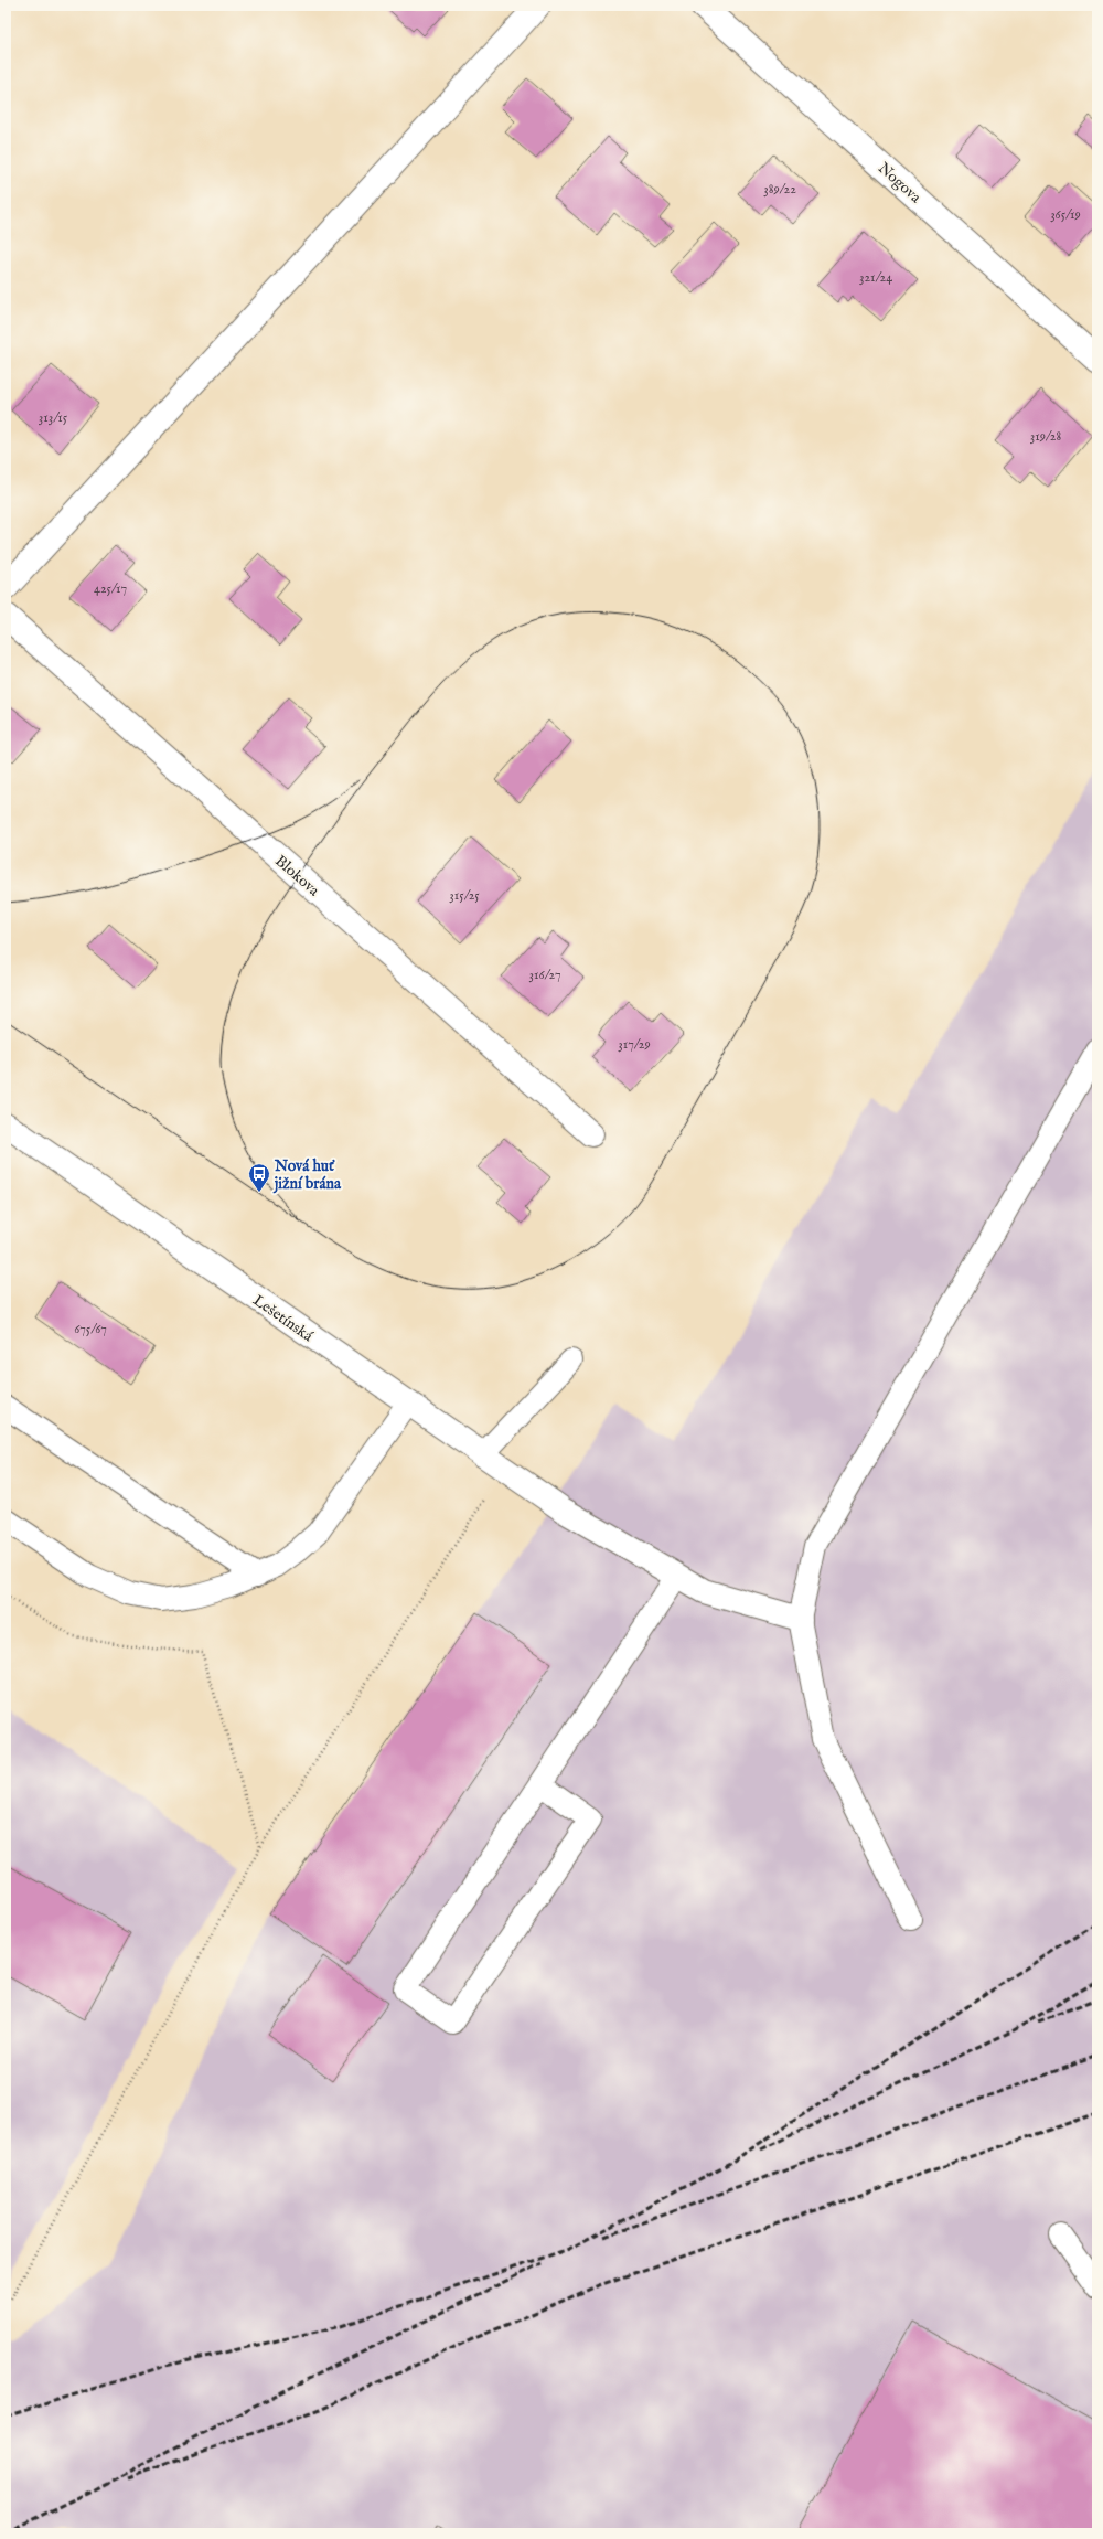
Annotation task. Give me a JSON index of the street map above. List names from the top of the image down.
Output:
{
  "streets": {
    "street": ["Nogova", "Blokova", "Lešetínská"]
  },
  "places": {
    "bus stop": ["Nová huť jižní brána"]
  },
  "house_numbers": [
    "389/22",
    "365/19",
    "321/24",
    "313/15",
    "319/28",
    "425/17",
    "315/25",
    "316/27",
    "317/29",
    "675/67"
  ]
}
